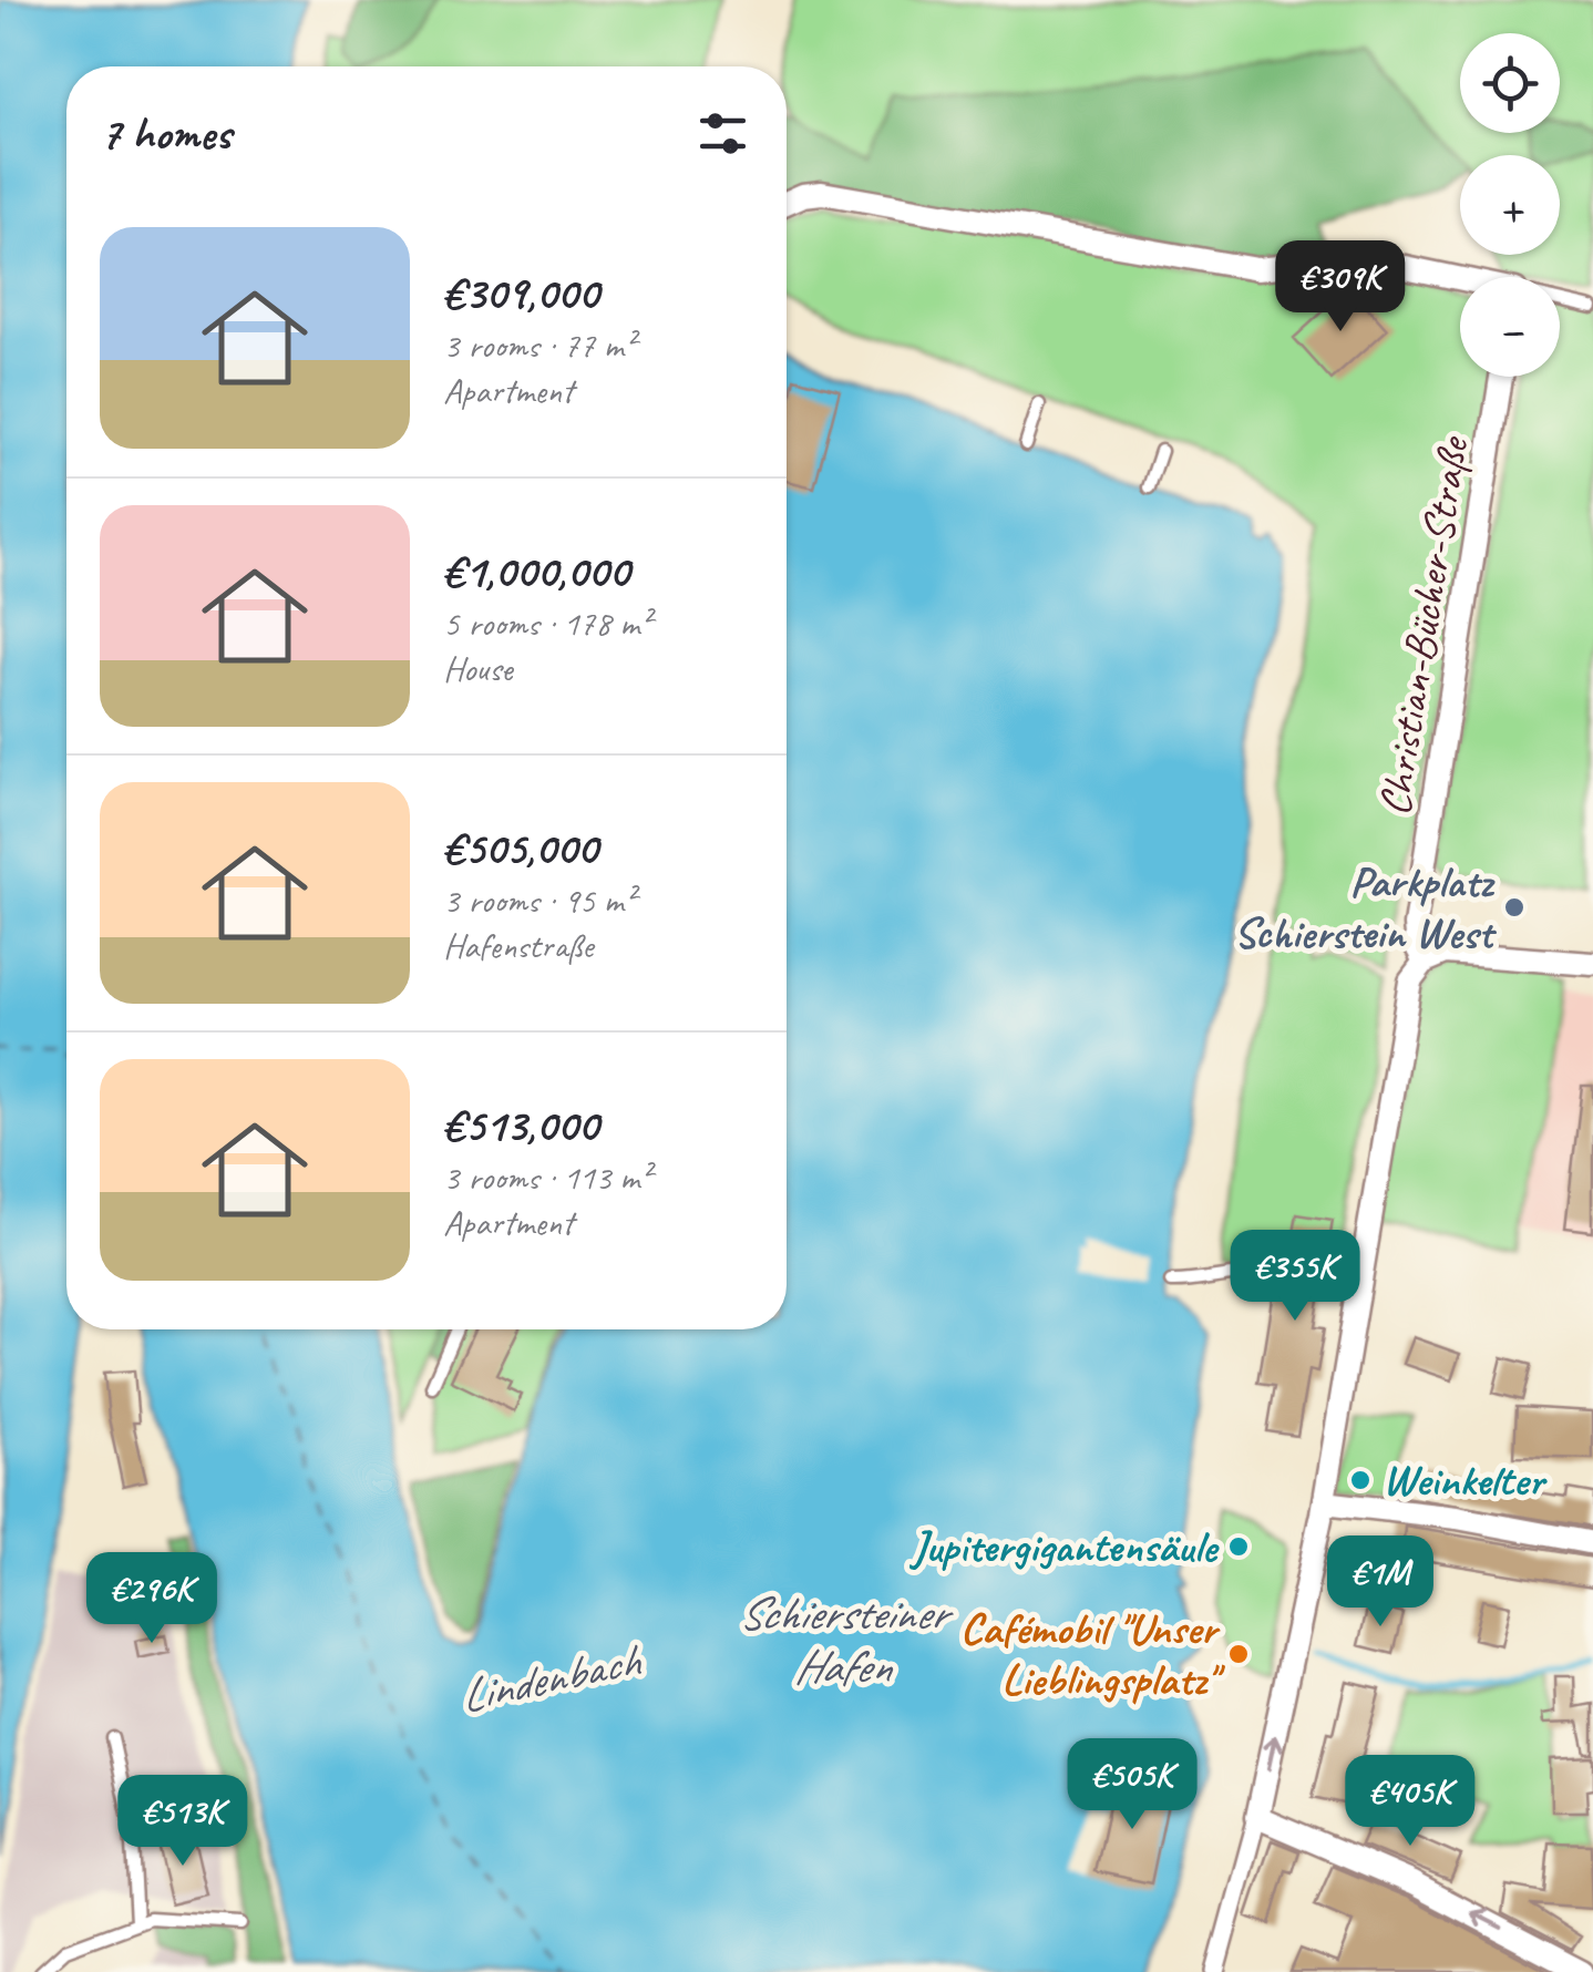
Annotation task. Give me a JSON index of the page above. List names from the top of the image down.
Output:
{
  "streets": {
    "street": ["Christian-Bücher-Straße"]
  },
  "water": ["Schiersteiner Hafen", "Lindenbach"],
  "places": [
    "Parkplatz Schierstein West",
    "Weinkelter",
    "Jupitergigantensäule",
    "Cafémobil \"Unser Lieblingsplatz\""
  ],
  "page": {
    "map_buttons": ["+", "−"],
    "heading": "7 homes",
    "list": [
      {
        "name": "€309,000",
        "note": "3 rooms · 77 m² · Apartment"
      },
      {
        "name": "€1,000,000",
        "note": "5 rooms · 178 m² · House"
      },
      {
        "name": "€505,000",
        "note": "3 rooms · 95 m² · Hafenstraße"
      },
      {
        "name": "€513,000",
        "note": "3 rooms · 113 m² · Apartment"
      }
    ],
    "price": [
      "€309K",
      "€355K",
      "€1M",
      "€296K",
      "€505K",
      "€405K",
      "€513K"
    ]
  }
}
